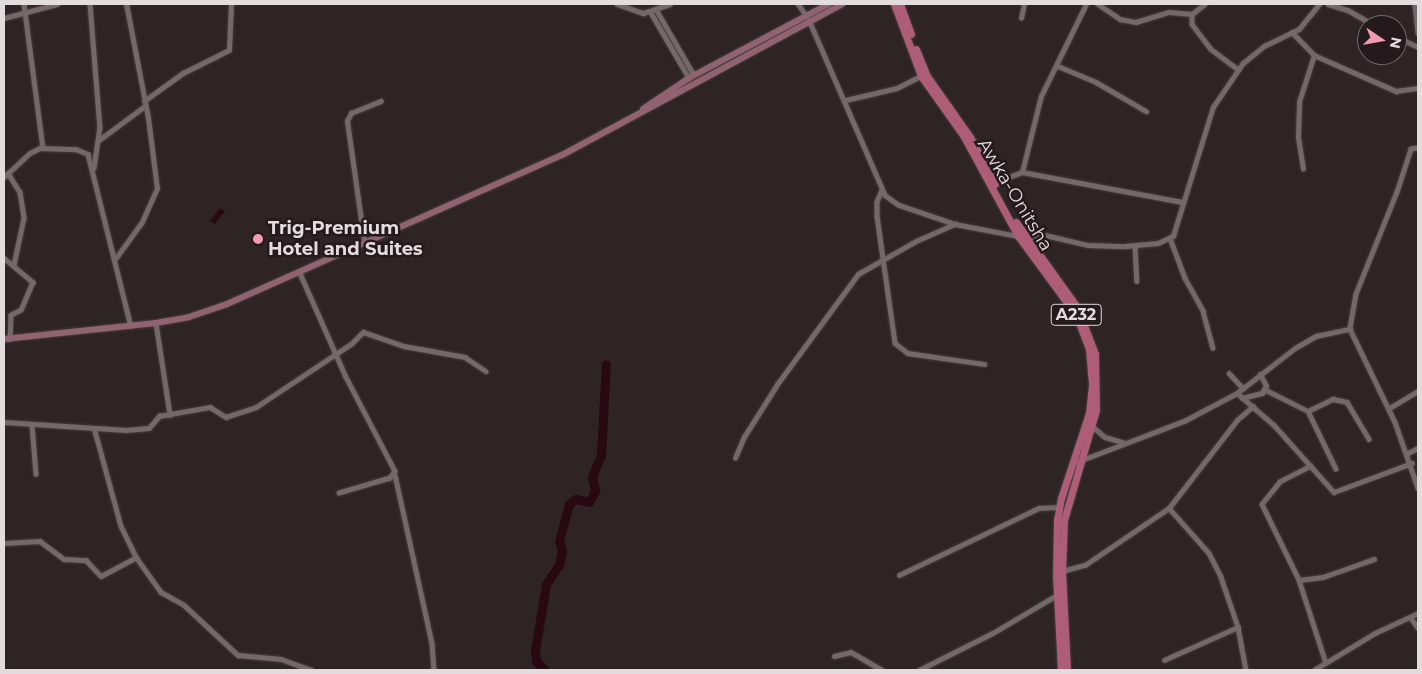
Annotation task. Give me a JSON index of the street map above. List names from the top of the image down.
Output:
{
  "streets": {
    "main road": ["Awka-Onitsha", "A232"]
  },
  "places": ["Trig-Premium Hotel and Suites"],
  "north": "right"
}
